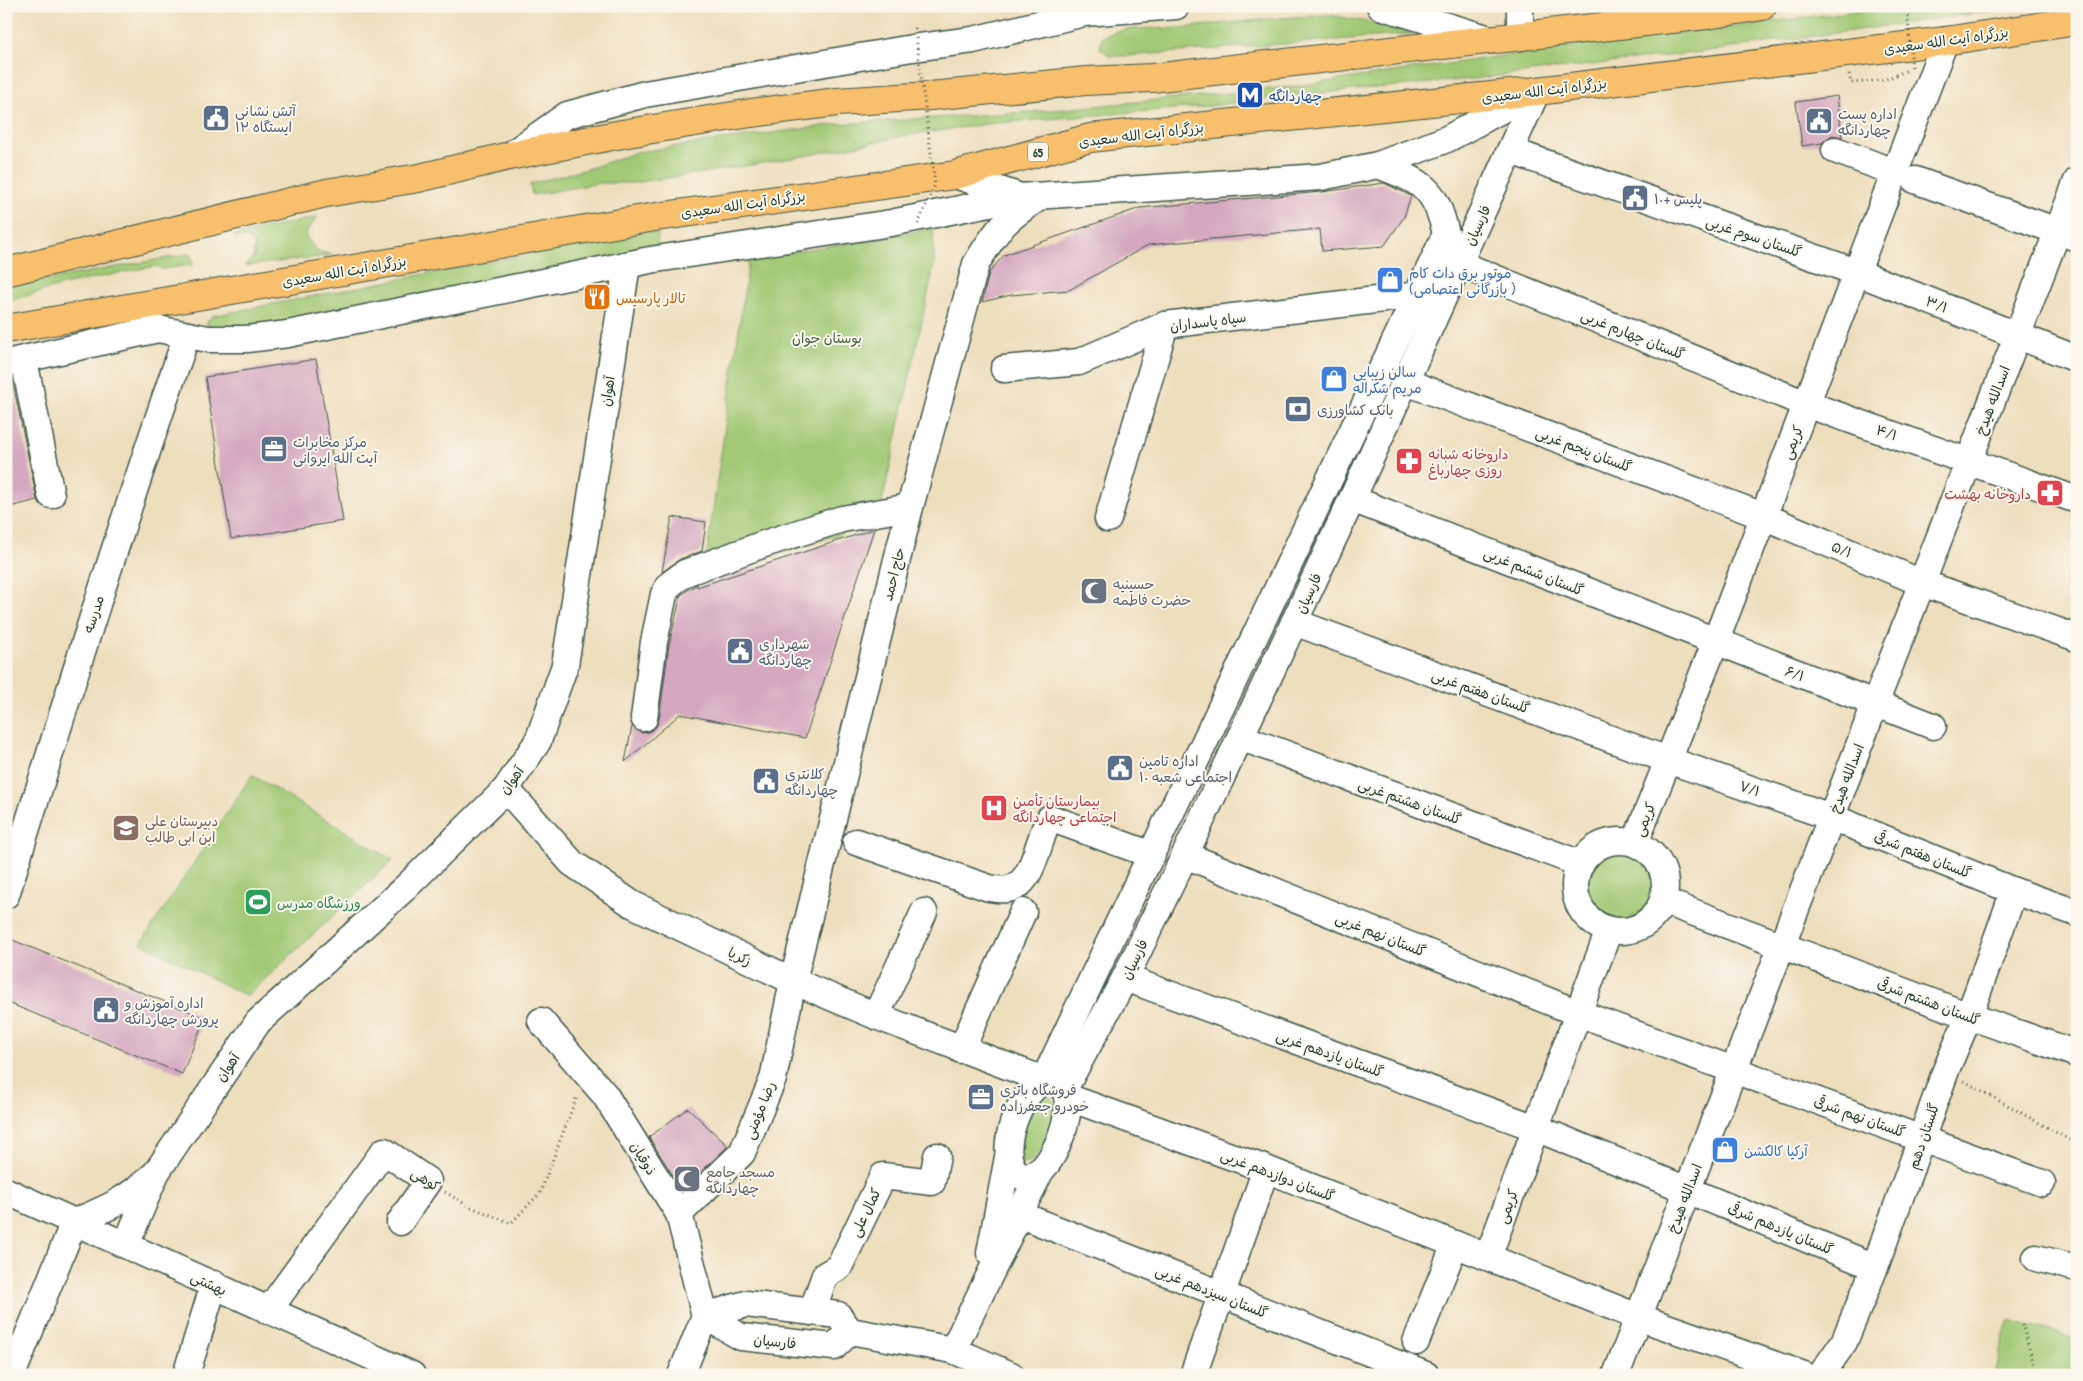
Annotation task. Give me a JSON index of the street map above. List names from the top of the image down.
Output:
{
  "streets": {
    "highway": ["بزرگراه آیت الله سعیدی", "65"],
    "street": [
      "فارسیان",
      "گلستان سوم غربی",
      "۳/۱",
      "سپاه پاسداران",
      "گلستان چهارم غربی",
      "آهوان",
      "اسدالله هیدخ",
      "۴/۱",
      "کریمی",
      "گلستان پنجم غربی",
      "۵/۱",
      "گلستان ششم غربی",
      "حاج احمد",
      "مدرسه",
      "۶/۱",
      "گلستان هفتم غربی",
      "۷/۱",
      "گلستان هشتم غربی",
      "گلستان هفتم شرقی",
      "گلستان نهم غربی",
      "زکریا",
      "گلستان هشتم شرقی",
      "گلستان یازدهم غربی",
      "رضا مؤمنی",
      "گلستان نهم شرقی",
      "گلستان دهم",
      "ذوقیان",
      "گلستان دوازدهم غربی",
      "کوهی",
      "کمال علی",
      "گلستان یازدهم شرقی",
      "بهشتی",
      "گلستان سیزدهم غربی"
    ]
  },
  "crossings": [
    ["بزرگراه آیت الله سعیدی", "فارسیان"],
    ["بزرگراه آیت الله سعیدی", "کریمی"],
    ["فارسیان", "گلستان سوم غربی"],
    ["فارسیان", "سپاه پاسداران"],
    ["فارسیان", "گلستان چهارم غربی"],
    ["فارسیان", "گلستان پنجم غربی"],
    ["فارسیان", "گلستان ششم غربی"],
    ["فارسیان", "گلستان هفتم غربی"],
    ["فارسیان", "گلستان هشتم غربی"],
    ["فارسیان", "گلستان نهم غربی"],
    ["فارسیان", "زکریا"],
    ["فارسیان", "گلستان یازدهم غربی"],
    ["فارسیان", "ذوقیان"],
    ["فارسیان", "گلستان دوازدهم غربی"],
    ["گلستان سوم غربی", "۳/۱"],
    ["گلستان سوم غربی", "کریمی"],
    ["۳/۱", "اسدالله هیدخ"],
    ["۳/۱", "کریمی"],
    ["گلستان چهارم غربی", "۴/۱"],
    ["گلستان چهارم غربی", "کریمی"],
    ["آهوان", "زکریا"],
    ["اسدالله هیدخ", "۴/۱"],
    ["اسدالله هیدخ", "۵/۱"],
    ["اسدالله هیدخ", "۶/۱"],
    ["اسدالله هیدخ", "۷/۱"],
    ["اسدالله هیدخ", "گلستان هفتم شرقی"],
    ["اسدالله هیدخ", "گلستان نهم غربی"],
    ["اسدالله هیدخ", "گلستان هشتم شرقی"],
    ["اسدالله هیدخ", "گلستان یازدهم غربی"],
    ["اسدالله هیدخ", "گلستان نهم شرقی"],
    ["اسدالله هیدخ", "گلستان دوازدهم غربی"],
    ["اسدالله هیدخ", "گلستان یازدهم شرقی"],
    ["۴/۱", "کریمی"],
    ["کریمی", "گلستان پنجم غربی"],
    ["کریمی", "۵/۱"],
    ["کریمی", "گلستان ششم غربی"],
    ["کریمی", "۶/۱"],
    ["کریمی", "گلستان هفتم غربی"],
    ["کریمی", "۷/۱"],
    ["کریمی", "گلستان هشتم غربی"],
    ["کریمی", "گلستان نهم غربی"],
    ["کریمی", "گلستان هشتم شرقی"],
    ["کریمی", "گلستان یازدهم غربی"],
    ["کریمی", "گلستان دوازدهم غربی"],
    ["گلستان پنجم غربی", "۵/۱"],
    ["گلستان ششم غربی", "۶/۱"],
    ["حاج احمد", "زکریا"],
    ["حاج احمد", "رضا مؤمنی"],
    ["گلستان هفتم غربی", "۷/۱"],
    ["۷/۱", "گلستان هفتم شرقی"],
    ["گلستان هشتم غربی", "گلستان هشتم شرقی"],
    ["گلستان هفتم شرقی", "گلستان دهم"],
    ["گلستان نهم غربی", "گلستان نهم شرقی"],
    ["زکریا", "رضا مؤمنی"],
    ["زکریا", "گلستان دوازدهم غربی"],
    ["گلستان هشتم شرقی", "گلستان دهم"],
    ["گلستان یازدهم غربی", "گلستان یازدهم شرقی"],
    ["رضا مؤمنی", "ذوقیان"],
    ["گلستان نهم شرقی", "گلستان دهم"],
    ["گلستان دهم", "گلستان یازدهم شرقی"],
    ["کوهی", "بهشتی"]
  ],
  "parks": ["بوستان جوان"],
  "places": {
    "metro station": ["چهاردانگه"],
    "public building": [
      "آتش نشانی ایستگاه ۱۲",
      "اداره پست چهاردانگه",
      "پلیس +۱۰",
      "شهرداری چهاردانگه",
      "اداره تامین اجتماعی شعبه ۱۰",
      "کلانتری چهاردانگه",
      "اداره آموزش و پرورش چهاردانگه"
    ],
    "shop": ["موتور برق دات کام (بازرگانی اعتصامی )", "سالن زیبایی مریم شکراله", "آرکیا کالکشن"],
    "restaurant": ["تالار پارسیس"],
    "bank": ["بانک کشاورزی"],
    "office": ["مرکز مخابرات آیت الله ایروانی", "فروشگاه باتری خودرو جعفرزاده"],
    "pharmacy": ["داروخانه شبانه روزی چهارباغ", "داروخانه بهشت"],
    "mosque": ["حسینیه حضرت فاطمه", "مسجد جامع چهاردانگه"],
    "hospital": ["بیمارستان تأمین اجتماعی چهاردانگه"],
    "school or university": ["دبیرستان علی ابن ابی طالب"],
    "sports": ["ورزشگاه مدرس"]
  }
}
